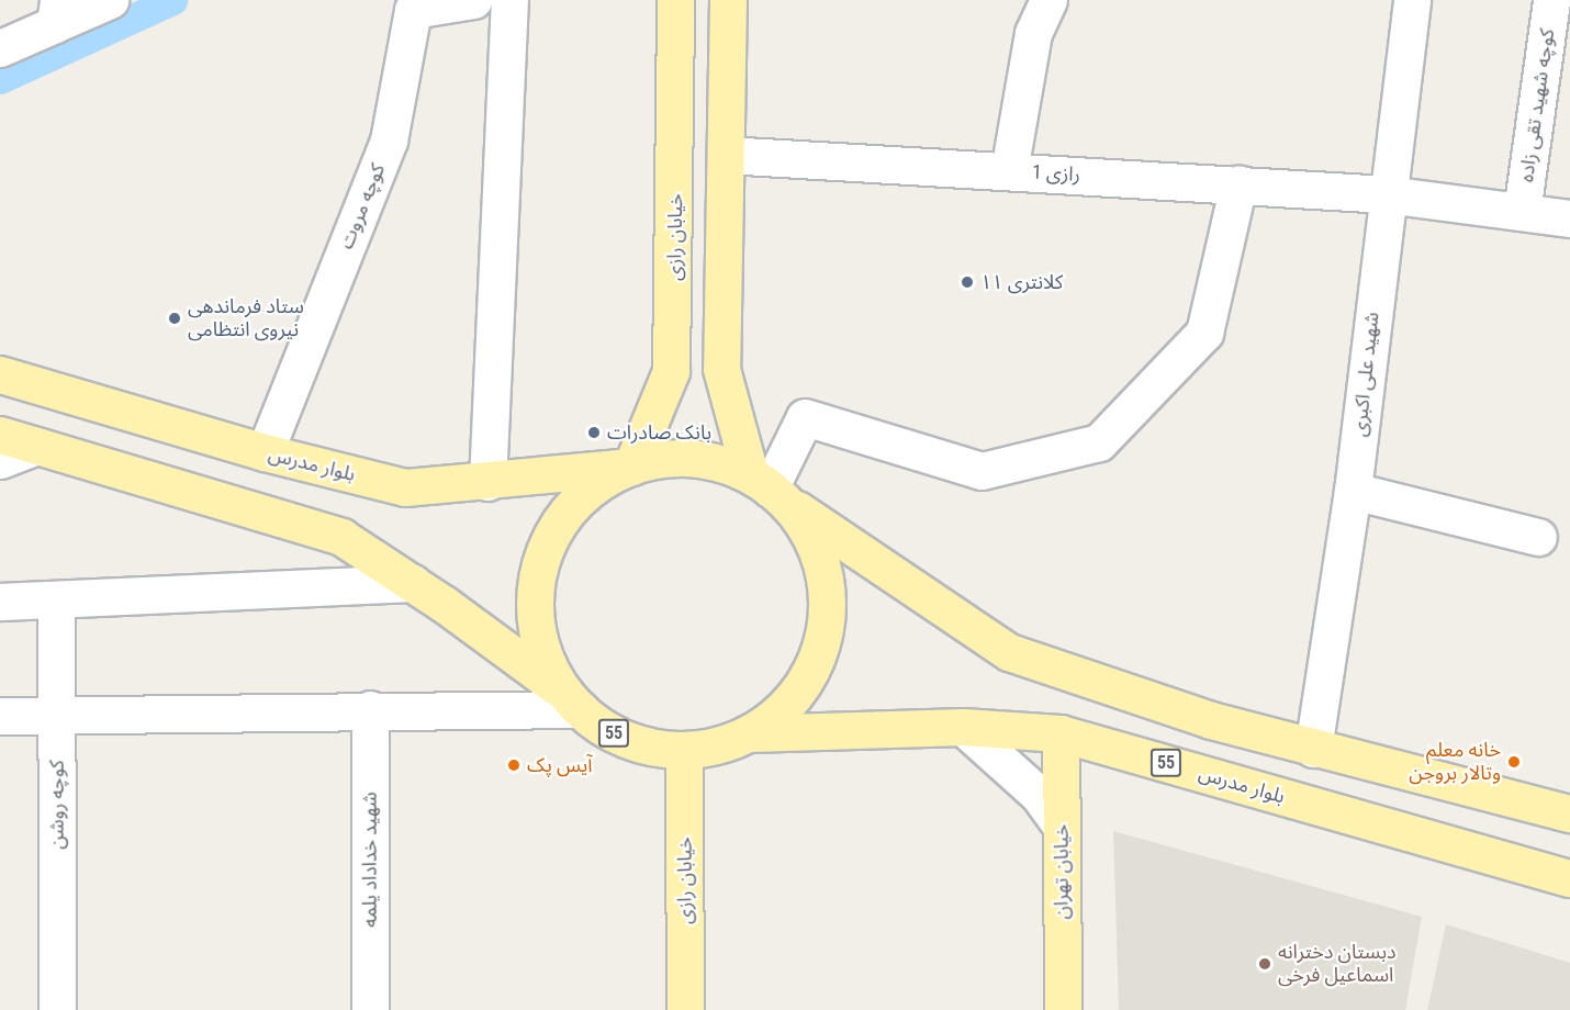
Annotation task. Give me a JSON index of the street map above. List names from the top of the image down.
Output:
{
  "streets": {
    "main road": [
      "خیابان رازی",
      "بلوار مدرس",
      "55",
      "خیابان تهران"
    ],
    "street": [
      "کوچه شهید تقی زاده",
      "رازی 1",
      "کوچه مروت",
      "شهید علی اکبری",
      "کوچه روشن",
      "شهید خداداد یلمه"
    ]
  },
  "crossings": [
    ["کوچه شهید تقی زاده", "رازی 1"],
    ["رازی 1", "شهید علی اکبری"],
    ["رازی 1", "55"],
    ["کوچه مروت", "بلوار مدرس"],
    ["خیابان رازی", "بلوار مدرس"],
    ["خیابان رازی", "55"],
    ["شهید علی اکبری", "55"],
    ["بلوار مدرس", "55"],
    ["بلوار مدرس", "خیابان تهران"]
  ],
  "places": [
    "کلانتری ۱۱",
    "ستاد فرماندهی نیروی انتظامی",
    "بانک صادرات",
    "خانه معلم وتالار بروجن",
    "آیس پک",
    "دبستان دخترانه اسماعیل فرخی"
  ]
}
